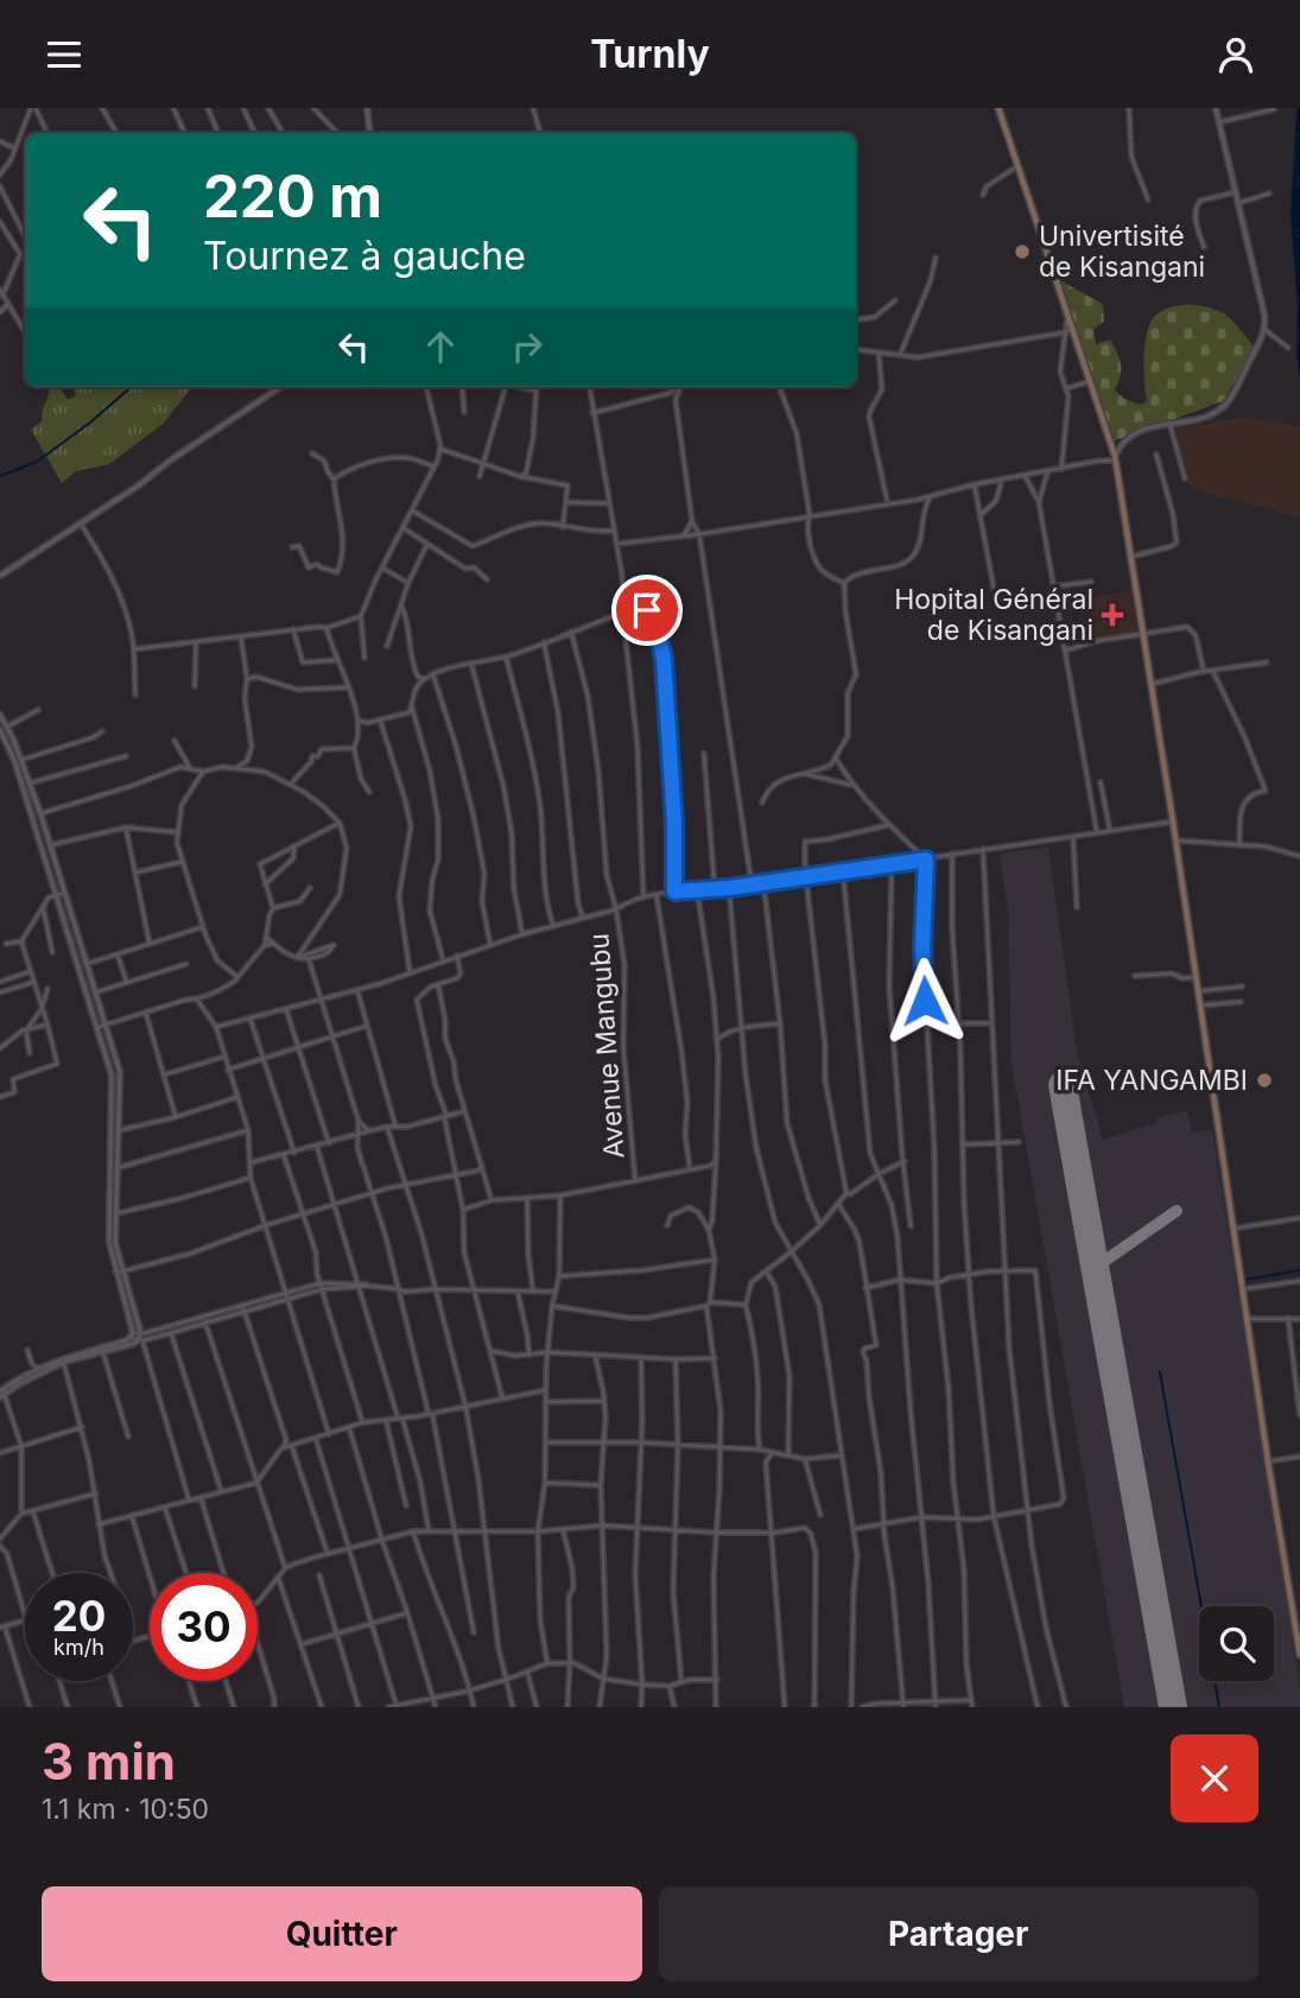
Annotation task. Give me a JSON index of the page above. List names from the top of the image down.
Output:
{
  "streets": {
    "street": ["Avenue Mangubu"]
  },
  "places": {
    "other": ["Univertisité de Kisangani", "IFA YANGAMBI"],
    "health": ["Hopital Général de Kisangani"]
  },
  "page": {
    "header": "Turnly",
    "turn": ["220 m", "Tournez à gauche"],
    "speed": "20 km/h",
    "limit": "30",
    "heading": ["3 min", "1.1 km · 10:50"],
    "buttons": ["Quitter", "Partager"]
  }
}
